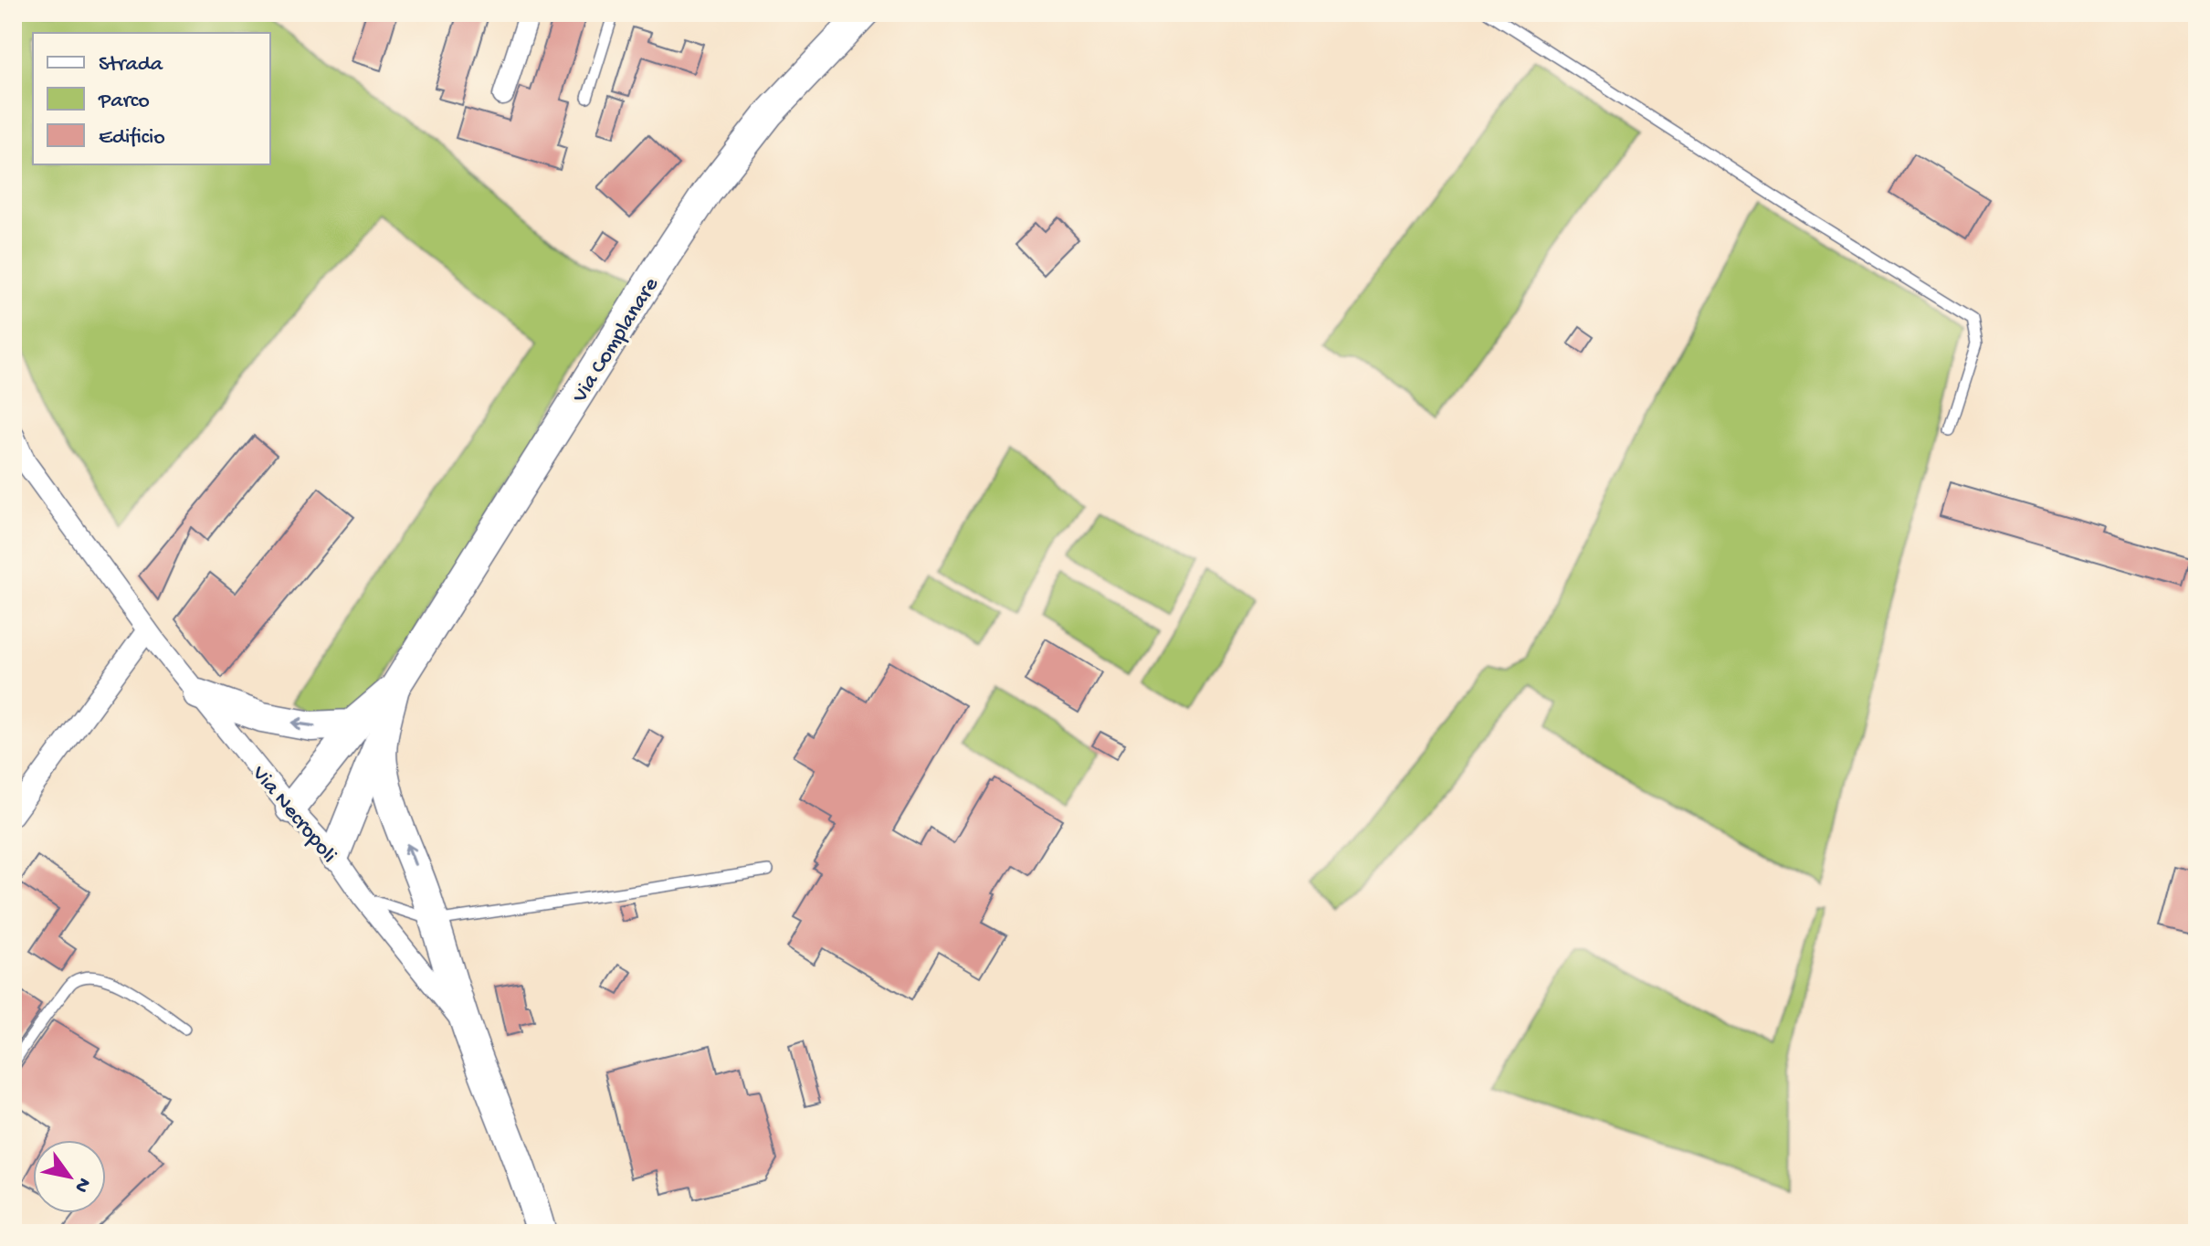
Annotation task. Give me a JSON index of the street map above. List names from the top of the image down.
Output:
{
  "streets": {
    "main road": ["Via Complanare", "Via Necropoli"]
  },
  "legend": ["Strada", "Parco", "Edificio"],
  "north": "bottom right"
}
